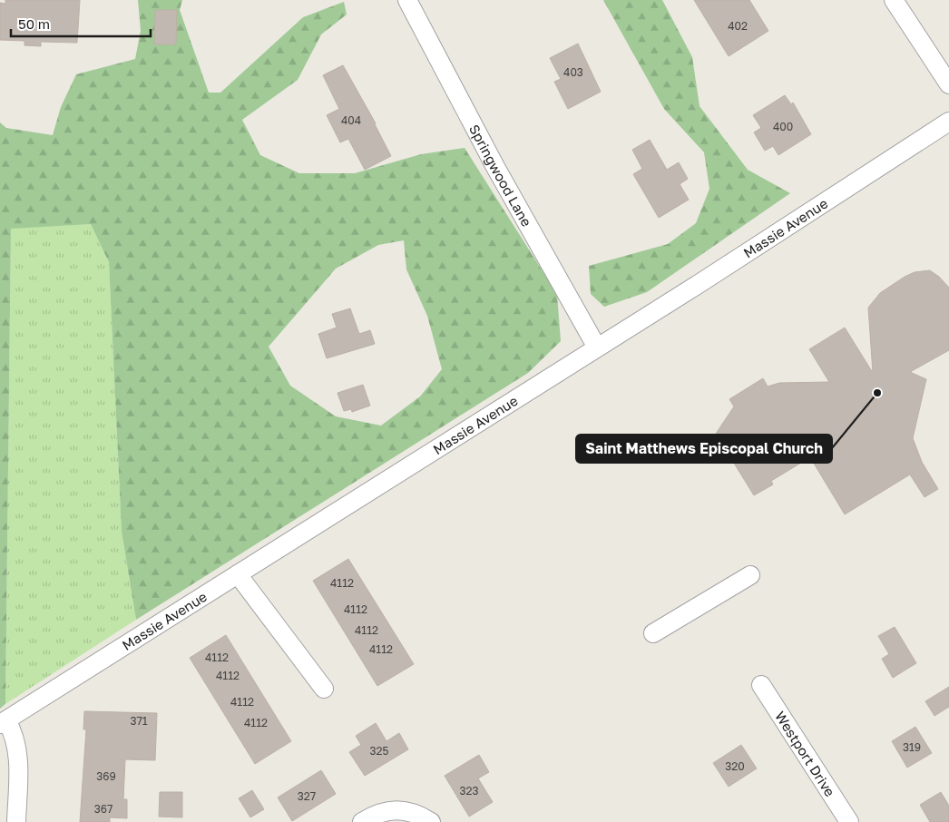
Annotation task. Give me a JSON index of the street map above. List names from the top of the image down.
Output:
{
  "streets": {
    "street": ["Springwood Lane", "Massie Avenue", "Westport Drive"]
  },
  "crossings": [
    ["Springwood Lane", "Massie Avenue"]
  ],
  "places": ["Saint Matthews Episcopal Church"],
  "house_numbers": [
    "402",
    "403",
    "404",
    "400",
    "4112",
    "4112",
    "4112",
    "4112",
    "4112",
    "4112",
    "4112",
    "371",
    "4112",
    "319",
    "325",
    "320",
    "369",
    "323",
    "327",
    "367"
  ],
  "scale_bar": "50 m"
}
